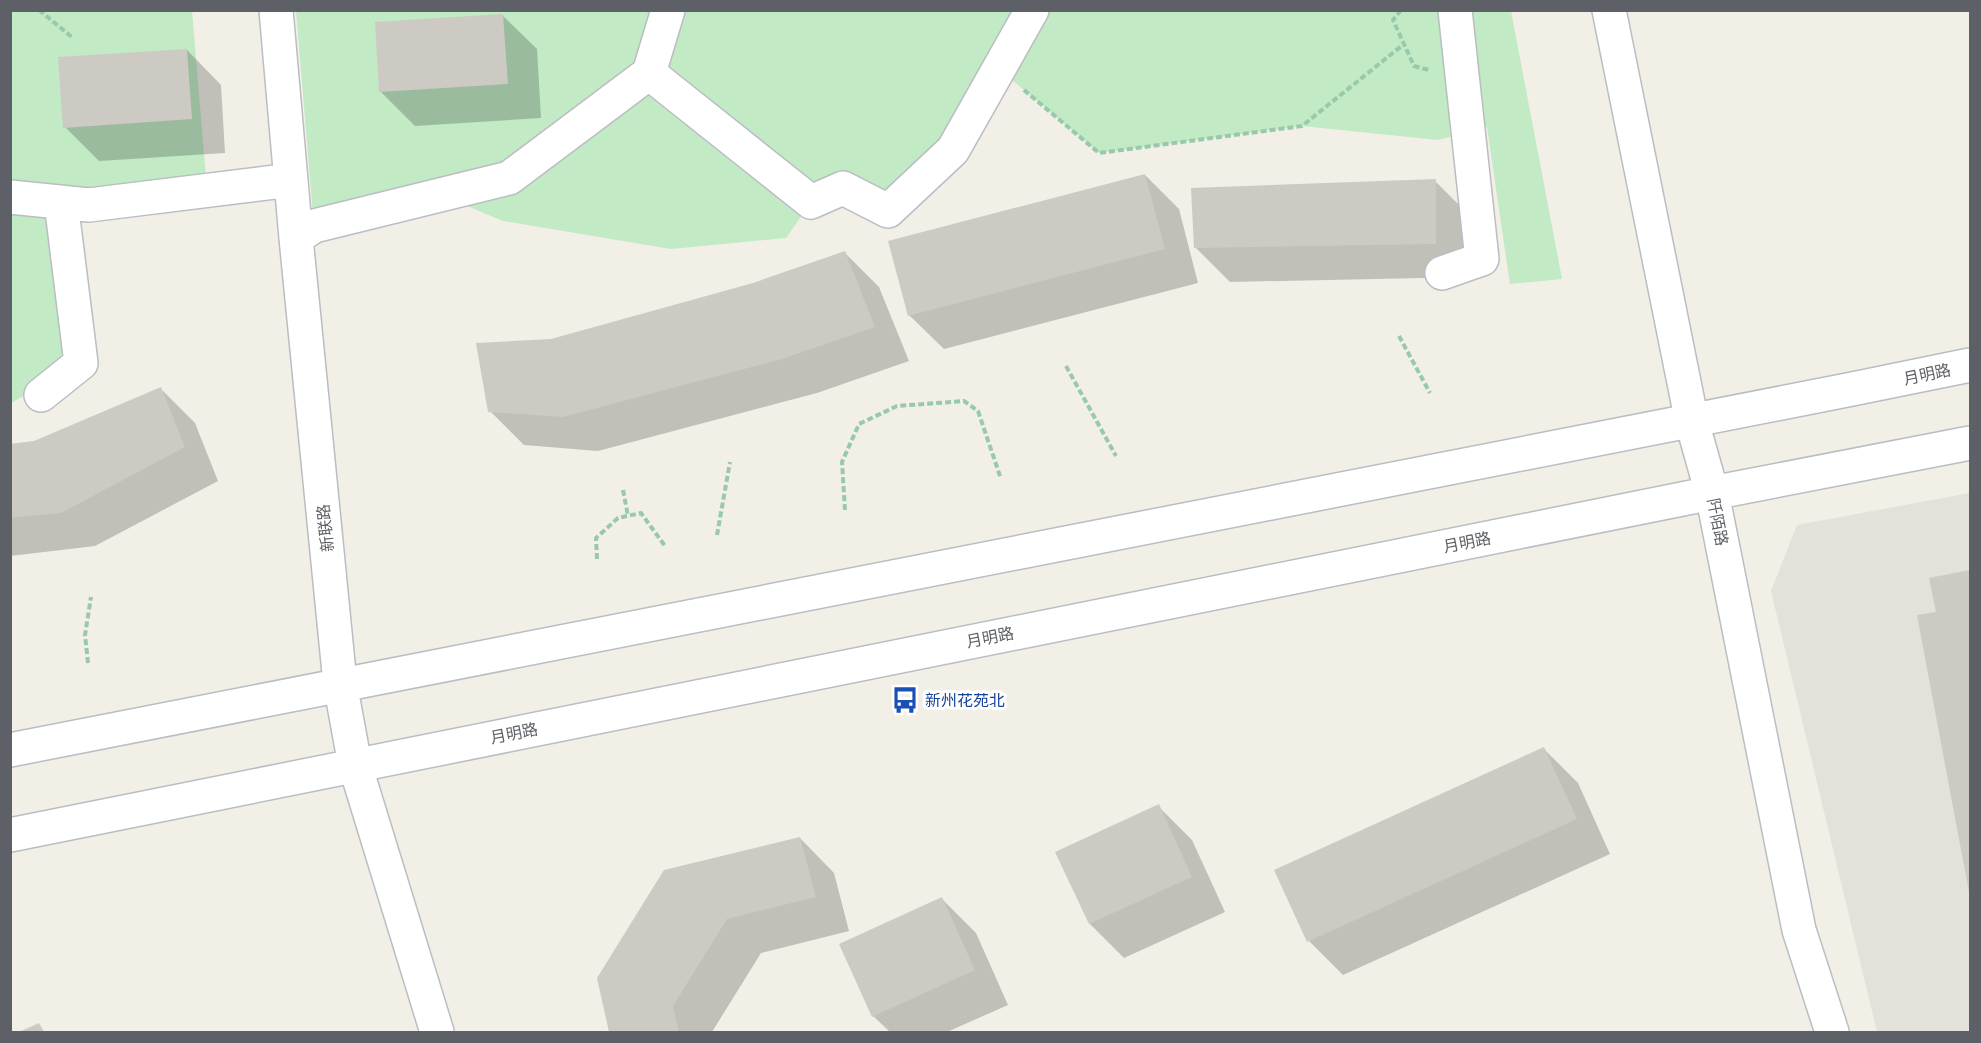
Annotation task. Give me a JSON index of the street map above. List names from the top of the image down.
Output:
{
  "streets": {
    "street": ["月明路", "阡陌路", "新联路"]
  },
  "crossings": [
    ["月明路", "阡陌路"],
    ["月明路", "新联路"]
  ],
  "places": {
    "bus stop": ["新州花苑北"]
  }
}
